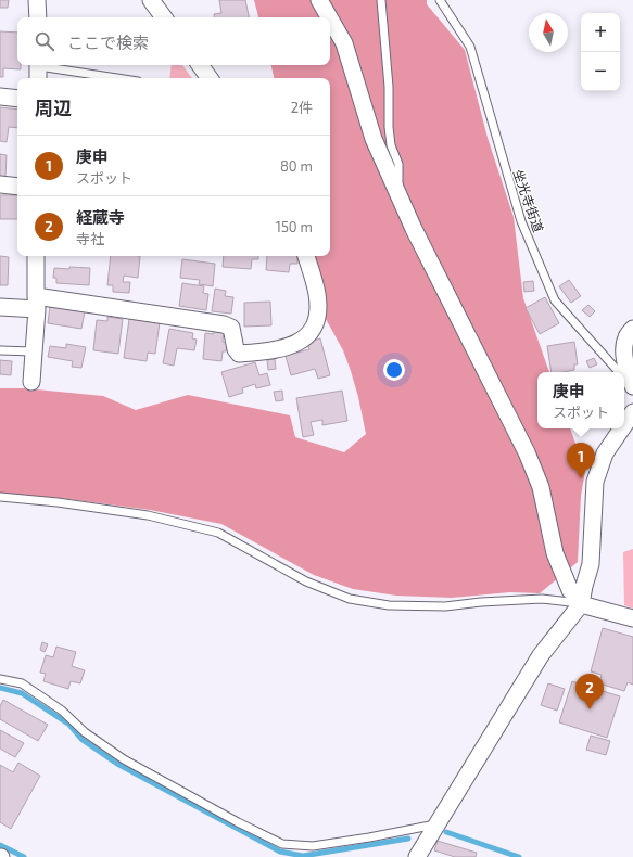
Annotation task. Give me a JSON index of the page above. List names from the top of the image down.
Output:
{
  "streets": {
    "lane": ["坐光寺街道"]
  },
  "north": "top",
  "page": {
    "map_buttons": ["+", "−"],
    "search": "ここで検索",
    "heading": ["周辺", "2件"],
    "list": [
      {
        "mark": "1",
        "name": "庚申",
        "note": "スポット",
        "value": "80 m"
      },
      {
        "mark": "2",
        "name": "経蔵寺",
        "note": "寺社",
        "value": "150 m"
      }
    ],
    "popup": ["庚申", "スポット"],
    "pins": ["1", "2"]
  }
}
